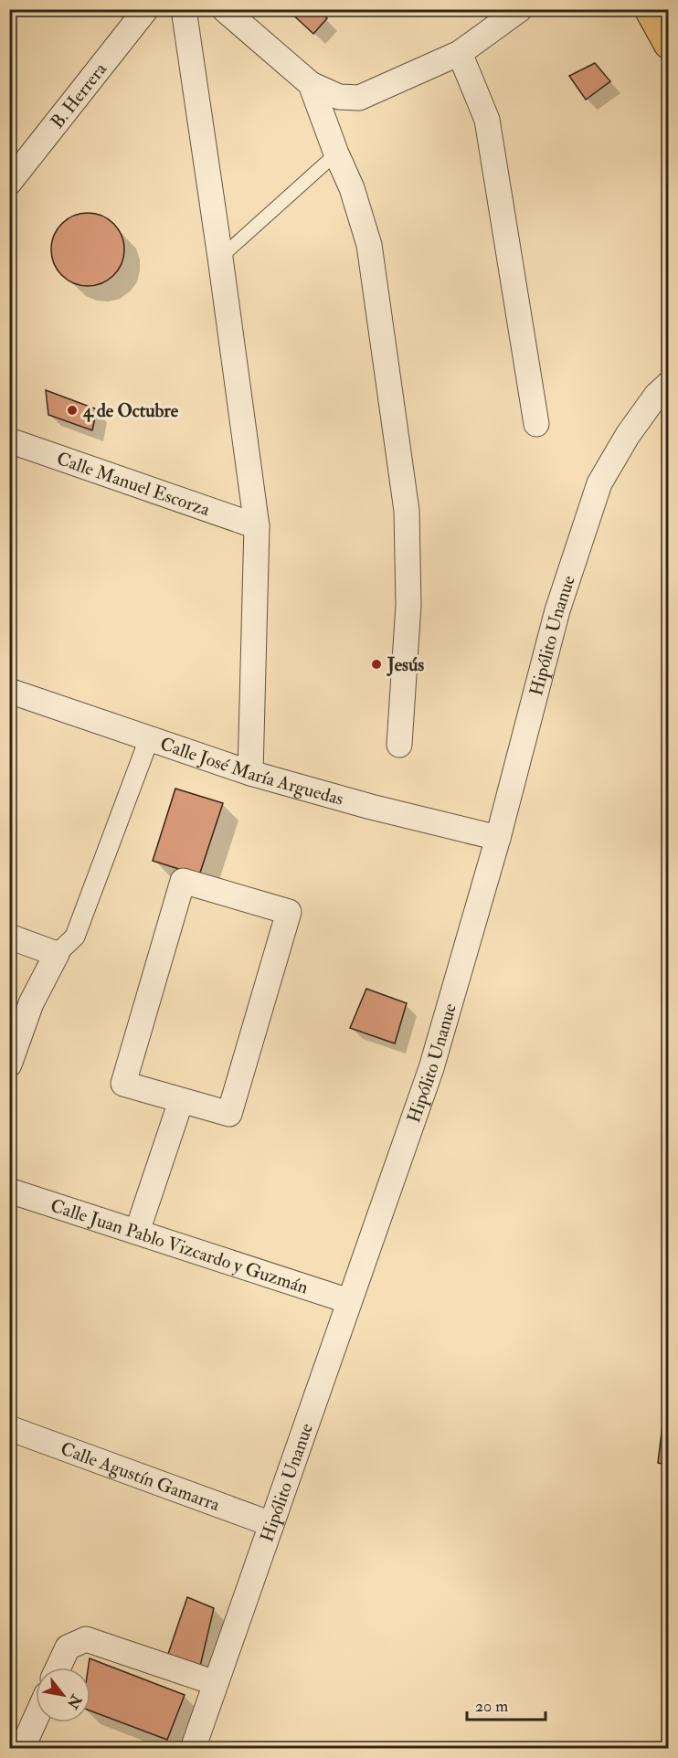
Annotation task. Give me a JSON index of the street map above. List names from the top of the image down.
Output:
{
  "streets": {
    "street": [
      "B. Herrera",
      "Calle Manuel Escorza",
      "Hipólito Unanue",
      "Calle José María Arguedas",
      "Calle Juan Pablo Vizcardo y Guzmán",
      "Calle Agustín Gamarra"
    ]
  },
  "crossings": [
    ["Hipólito Unanue", "Calle José María Arguedas"],
    ["Hipólito Unanue", "Calle Juan Pablo Vizcardo y Guzmán"],
    ["Hipólito Unanue", "Calle Agustín Gamarra"]
  ],
  "places": ["4 de Octubre", "Jesús"],
  "scale_bar": "20 m",
  "north": "bottom right"
}
